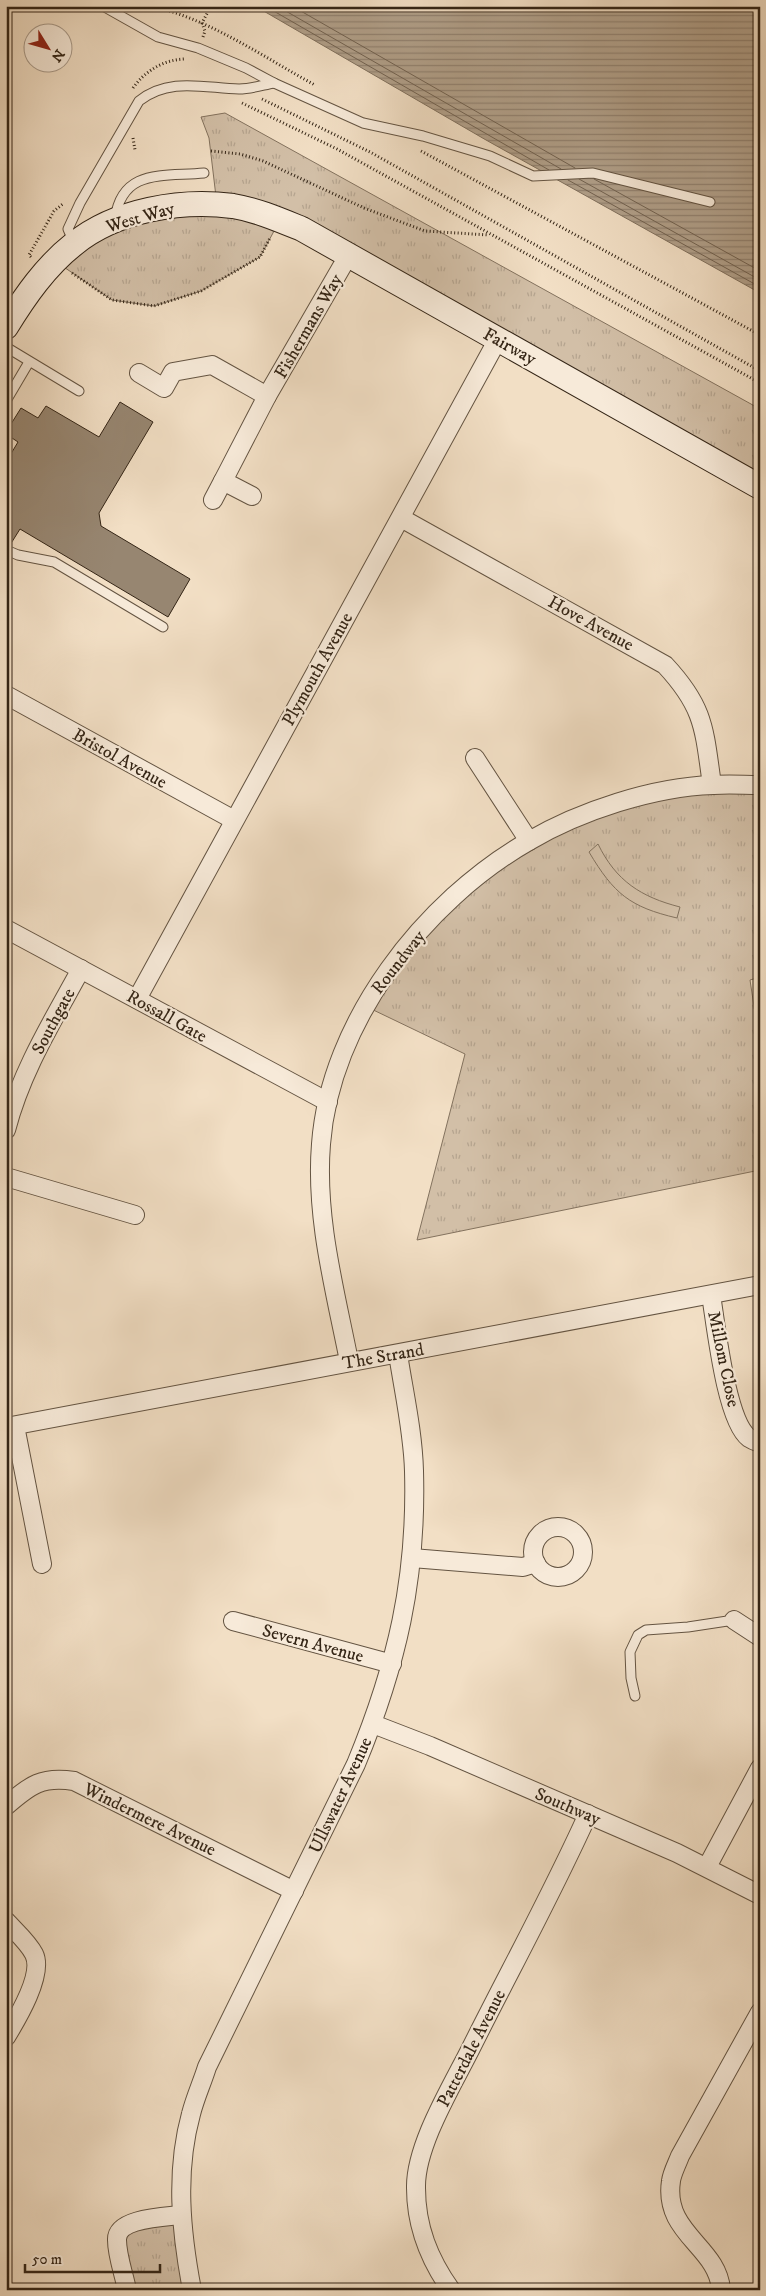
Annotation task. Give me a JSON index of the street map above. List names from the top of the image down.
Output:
{
  "streets": {
    "street": [
      "West Way",
      "Fishermans Way",
      "Fairway",
      "Hove Avenue",
      "Plymouth Avenue",
      "Bristol Avenue",
      "Roundway",
      "Rossall Gate",
      "Southgate",
      "The Strand",
      "Millom Close",
      "Severn Avenue",
      "Ullswater Avenue",
      "Southway",
      "Windermere Avenue",
      "Patterdale Avenue"
    ]
  },
  "crossings": [
    ["West Way", "Fairway"],
    ["Fishermans Way", "Fairway"],
    ["Fairway", "Plymouth Avenue"],
    ["Hove Avenue", "Plymouth Avenue"],
    ["Hove Avenue", "Roundway"],
    ["Plymouth Avenue", "Bristol Avenue"],
    ["Plymouth Avenue", "Rossall Gate"],
    ["Roundway", "Rossall Gate"],
    ["Roundway", "The Strand"],
    ["Rossall Gate", "Southgate"],
    ["The Strand", "Millom Close"],
    ["The Strand", "Ullswater Avenue"],
    ["Severn Avenue", "Ullswater Avenue"],
    ["Ullswater Avenue", "Southway"],
    ["Ullswater Avenue", "Windermere Avenue"],
    ["Southway", "Patterdale Avenue"]
  ],
  "scale_bar": "50 m",
  "north": "bottom right"
}
